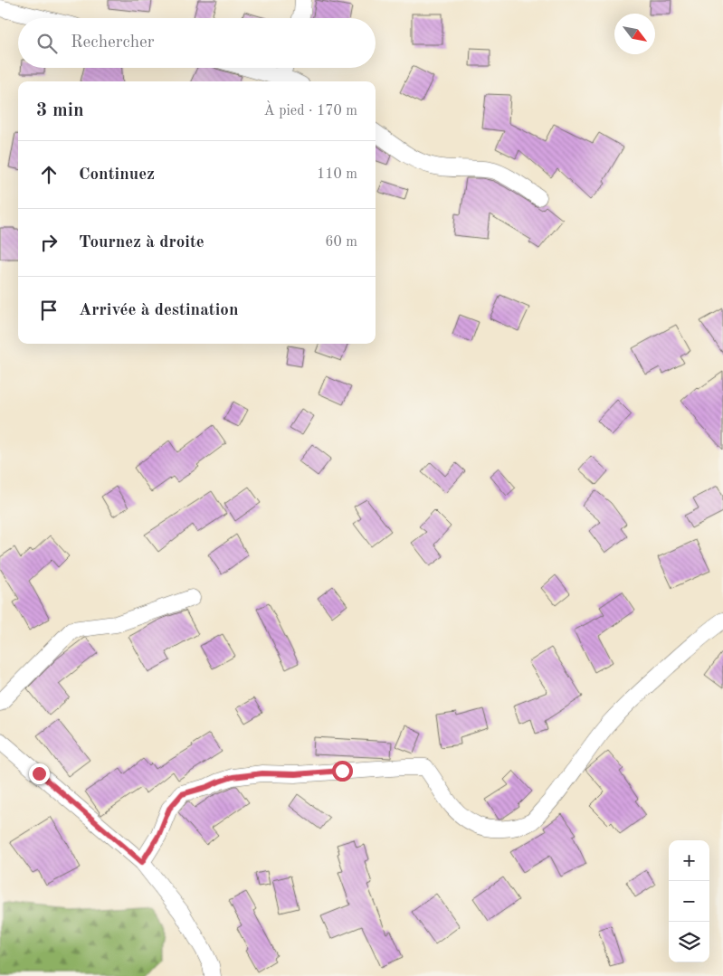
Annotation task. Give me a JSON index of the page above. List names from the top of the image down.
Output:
{
  "north": "bottom right",
  "page": {
    "search": "Rechercher",
    "heading": ["3 min", "À pied · 170 m"],
    "list": [
      ["Continuez", "110 m"],
      ["Tournez à droite", "60 m"],
      "Arrivée à destination"
    ],
    "map_buttons": ["+", "−"]
  }
}
